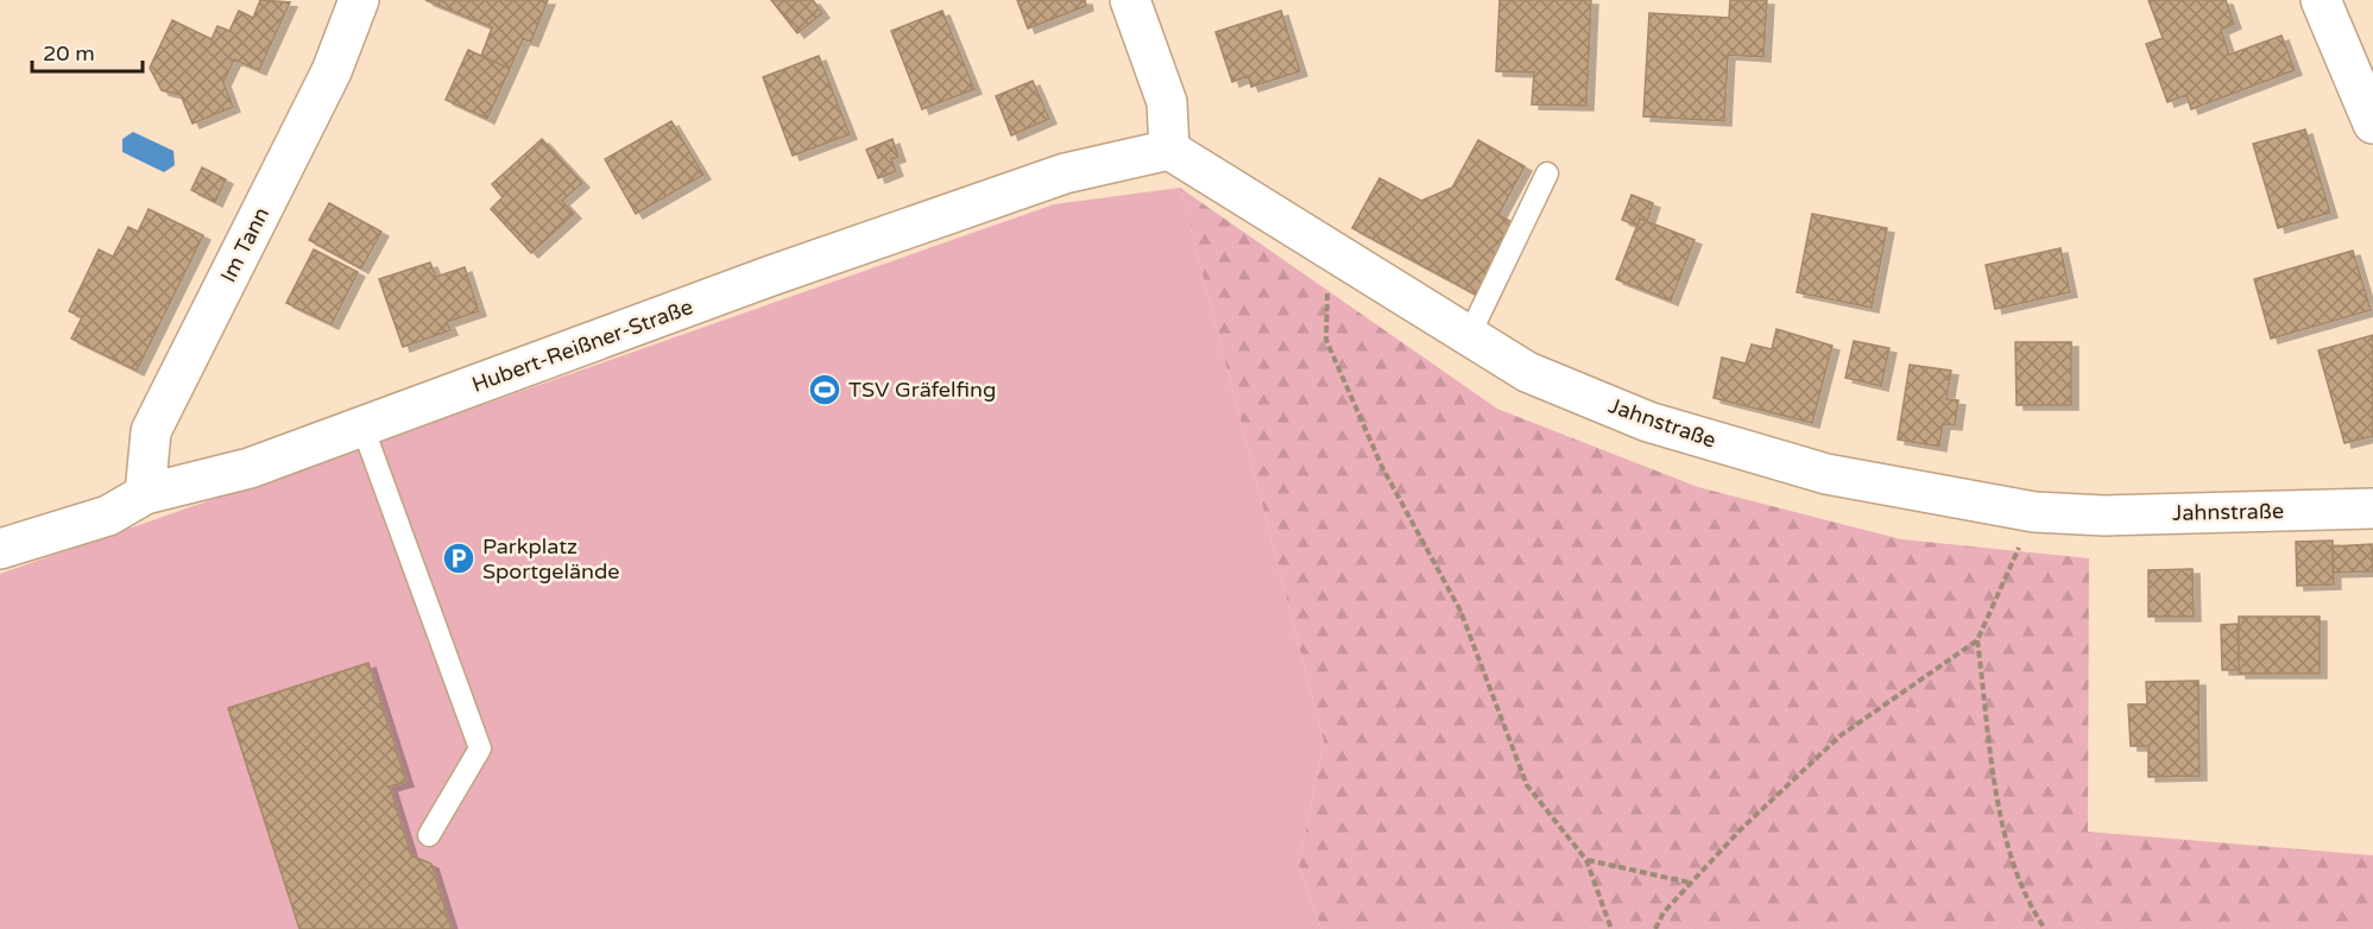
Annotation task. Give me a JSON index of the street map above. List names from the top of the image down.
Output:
{
  "streets": {
    "street": ["Im Tann", "Hubert-Reißner-Straße", "Jahnstraße"]
  },
  "crossings": [
    ["Im Tann", "Hubert-Reißner-Straße"],
    ["Hubert-Reißner-Straße", "Jahnstraße"]
  ],
  "places": {
    "sports": ["TSV Gräfelfing"],
    "parking": ["Parkplatz Sportgelände"]
  },
  "scale_bar": "20 m"
}
